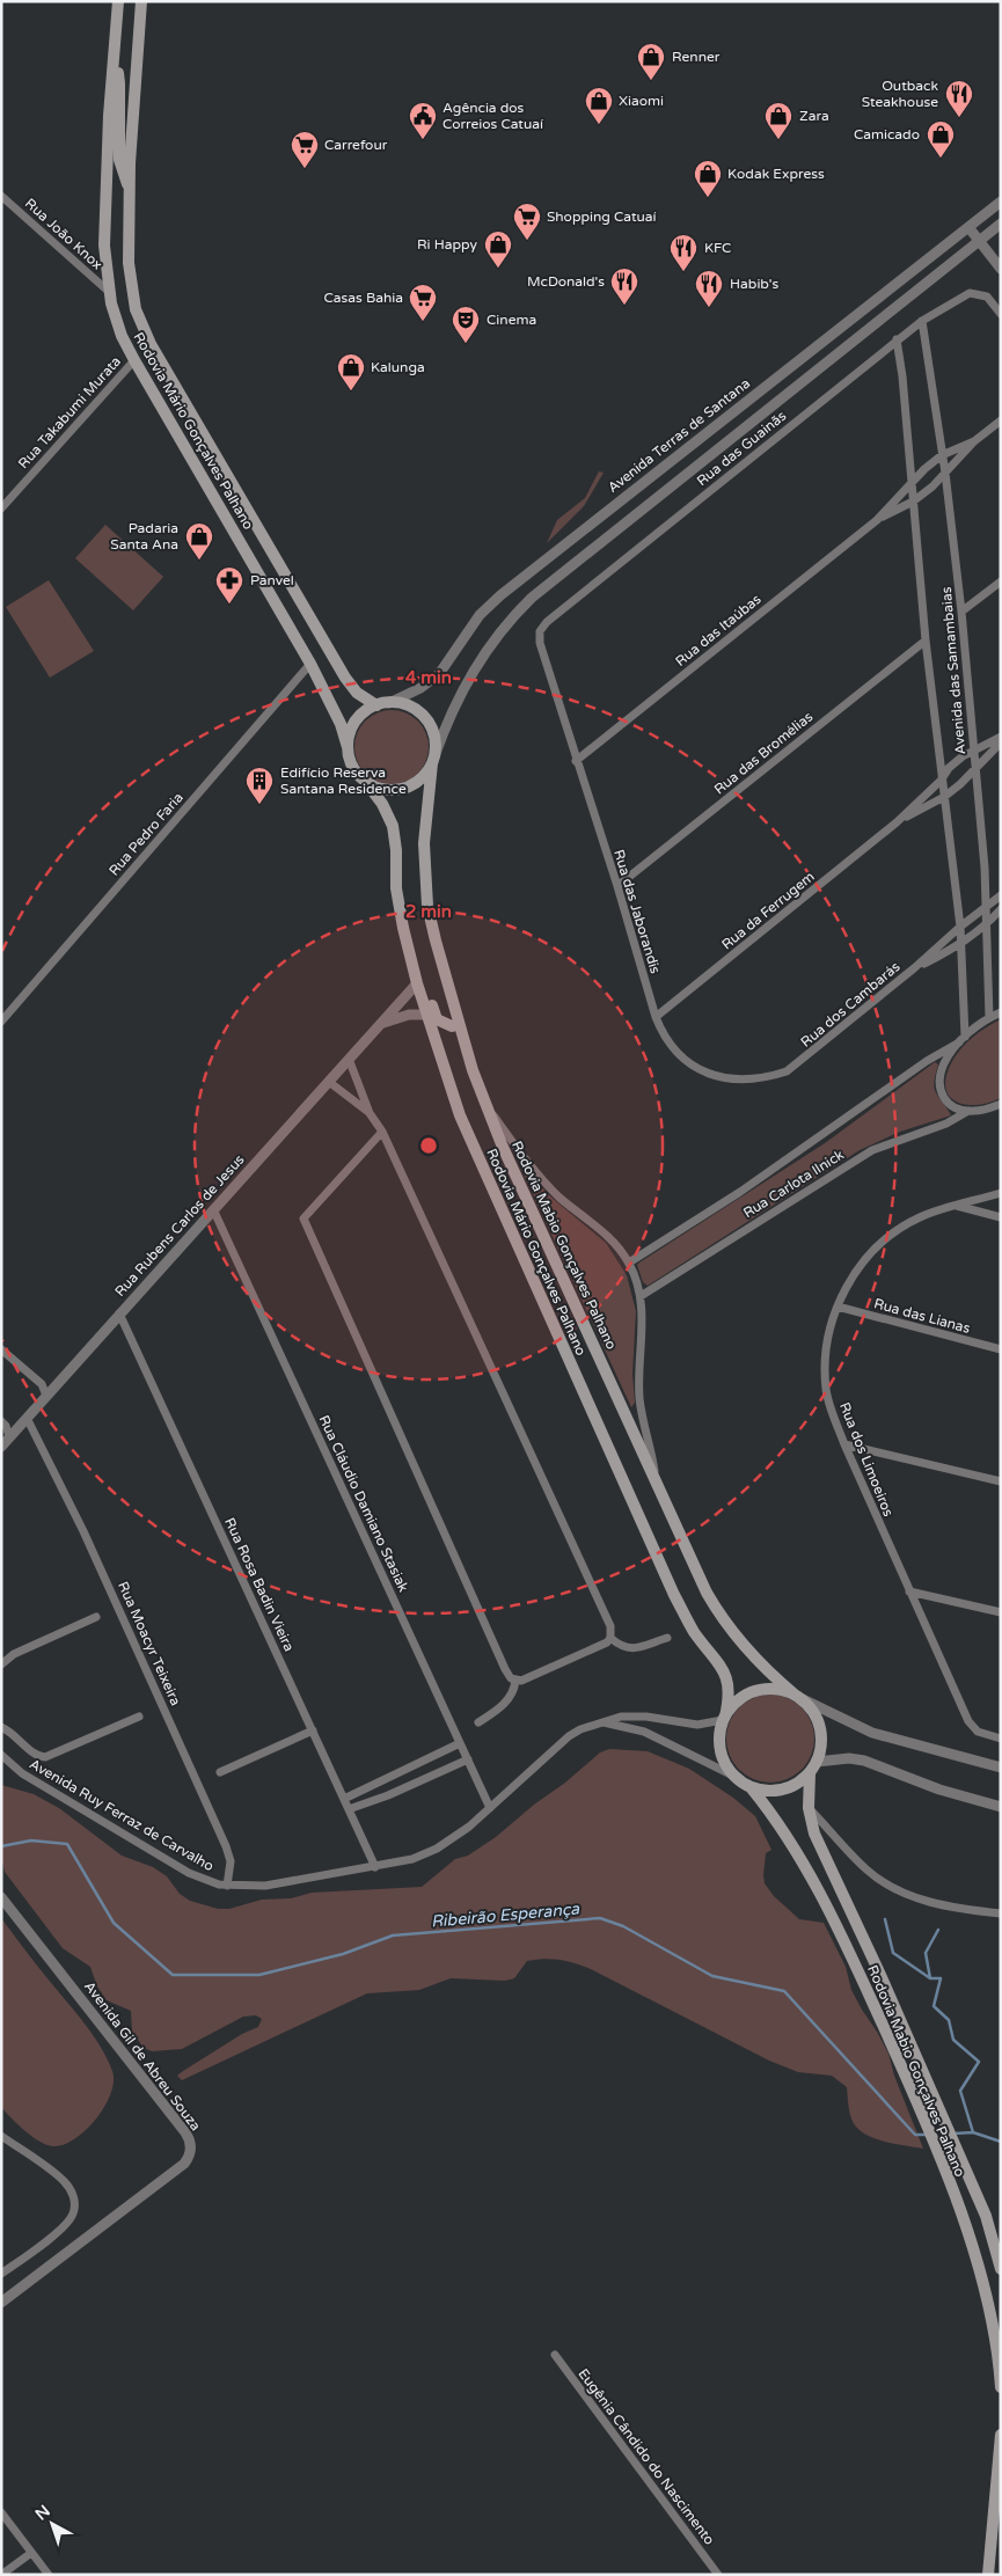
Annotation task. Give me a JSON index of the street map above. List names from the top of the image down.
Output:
{
  "streets": {
    "main road": ["Rodovia Mário Gonçalves Palhano", "Rodovia Mabio Gonçalves Palhano"],
    "street": [
      "Rua João Knox",
      "Rua Takabumi Murata",
      "Avenida Terras de Santana",
      "Rua das Guainãs",
      "Rua das Itaúbas",
      "Avenida das Samambaias",
      "Rua das Bromélias",
      "Rua Pedro Faria",
      "Rua da Ferrugem",
      "Rua das Jaborandis",
      "Rua dos Cambarás",
      "Rua Carlota Ilnick",
      "Rua Rubens Carlos de Jesus",
      "Rua das Lianas",
      "Rua dos Limoeiros",
      "Rua Cláudio Damiano Stasiak",
      "Rua Rosa Badin Vieira",
      "Rua Moacyr Teixeira",
      "Avenida Ruy Ferraz de Carvalho",
      "Avenida Gil de Abreu Souza",
      "Eugênia Cândido do Nascimento"
    ]
  },
  "crossings": [
    ["Rua João Knox", "Rodovia Mário Gonçalves Palhano"],
    ["Rua Takabumi Murata", "Rodovia Mário Gonçalves Palhano"],
    ["Rodovia Mário Gonçalves Palhano", "Avenida Terras de Santana"],
    ["Rodovia Mário Gonçalves Palhano", "Rua Pedro Faria"],
    ["Rodovia Mário Gonçalves Palhano", "Rua Rubens Carlos de Jesus"],
    ["Rodovia Mário Gonçalves Palhano", "Rodovia Mabio Gonçalves Palhano"],
    ["Rodovia Mário Gonçalves Palhano", "Avenida Ruy Ferraz de Carvalho"],
    ["Avenida Terras de Santana", "Rodovia Mabio Gonçalves Palhano"],
    ["Rua das Guainãs", "Avenida das Samambaias"],
    ["Rua das Guainãs", "Rua das Jaborandis"],
    ["Rua das Itaúbas", "Avenida das Samambaias"],
    ["Rua das Itaúbas", "Rua das Jaborandis"],
    ["Avenida das Samambaias", "Rua das Bromélias"],
    ["Avenida das Samambaias", "Rua da Ferrugem"],
    ["Avenida das Samambaias", "Rua dos Cambarás"],
    ["Rua das Bromélias", "Rua das Jaborandis"],
    ["Rua da Ferrugem", "Rua das Jaborandis"],
    ["Rua das Jaborandis", "Rua dos Cambarás"],
    ["Rua Rubens Carlos de Jesus", "Rua Cláudio Damiano Stasiak"],
    ["Rua Rubens Carlos de Jesus", "Rua Rosa Badin Vieira"],
    ["Rua Rubens Carlos de Jesus", "Rua Moacyr Teixeira"],
    ["Rodovia Mabio Gonçalves Palhano", "Avenida Ruy Ferraz de Carvalho"],
    ["Rua das Lianas", "Rua dos Limoeiros"],
    ["Rua Cláudio Damiano Stasiak", "Avenida Ruy Ferraz de Carvalho"],
    ["Rua Rosa Badin Vieira", "Avenida Ruy Ferraz de Carvalho"],
    ["Rua Moacyr Teixeira", "Avenida Ruy Ferraz de Carvalho"]
  ],
  "water": ["Ribeirão Esperança"],
  "places": {
    "shop": [
      "Renner",
      "Xiaomi",
      "Zara",
      "Camicado",
      "Kodak Express",
      "Ri Happy",
      "Kalunga",
      "Padaria Santa Ana"
    ],
    "restaurant": [
      "Outback Steakhouse",
      "KFC",
      "McDonald's",
      "Habib's"
    ],
    "public building": ["Agência dos Correios Catuaí"],
    "supermarket": ["Carrefour", "Shopping Catuaí", "Casas Bahia"],
    "theatre": ["Cinema"],
    "pharmacy": ["Panvel"],
    "building": ["Edifício Reserva Santana Residence"]
  },
  "north": "top left",
  "rings": ["4 min", "2 min"]
}
